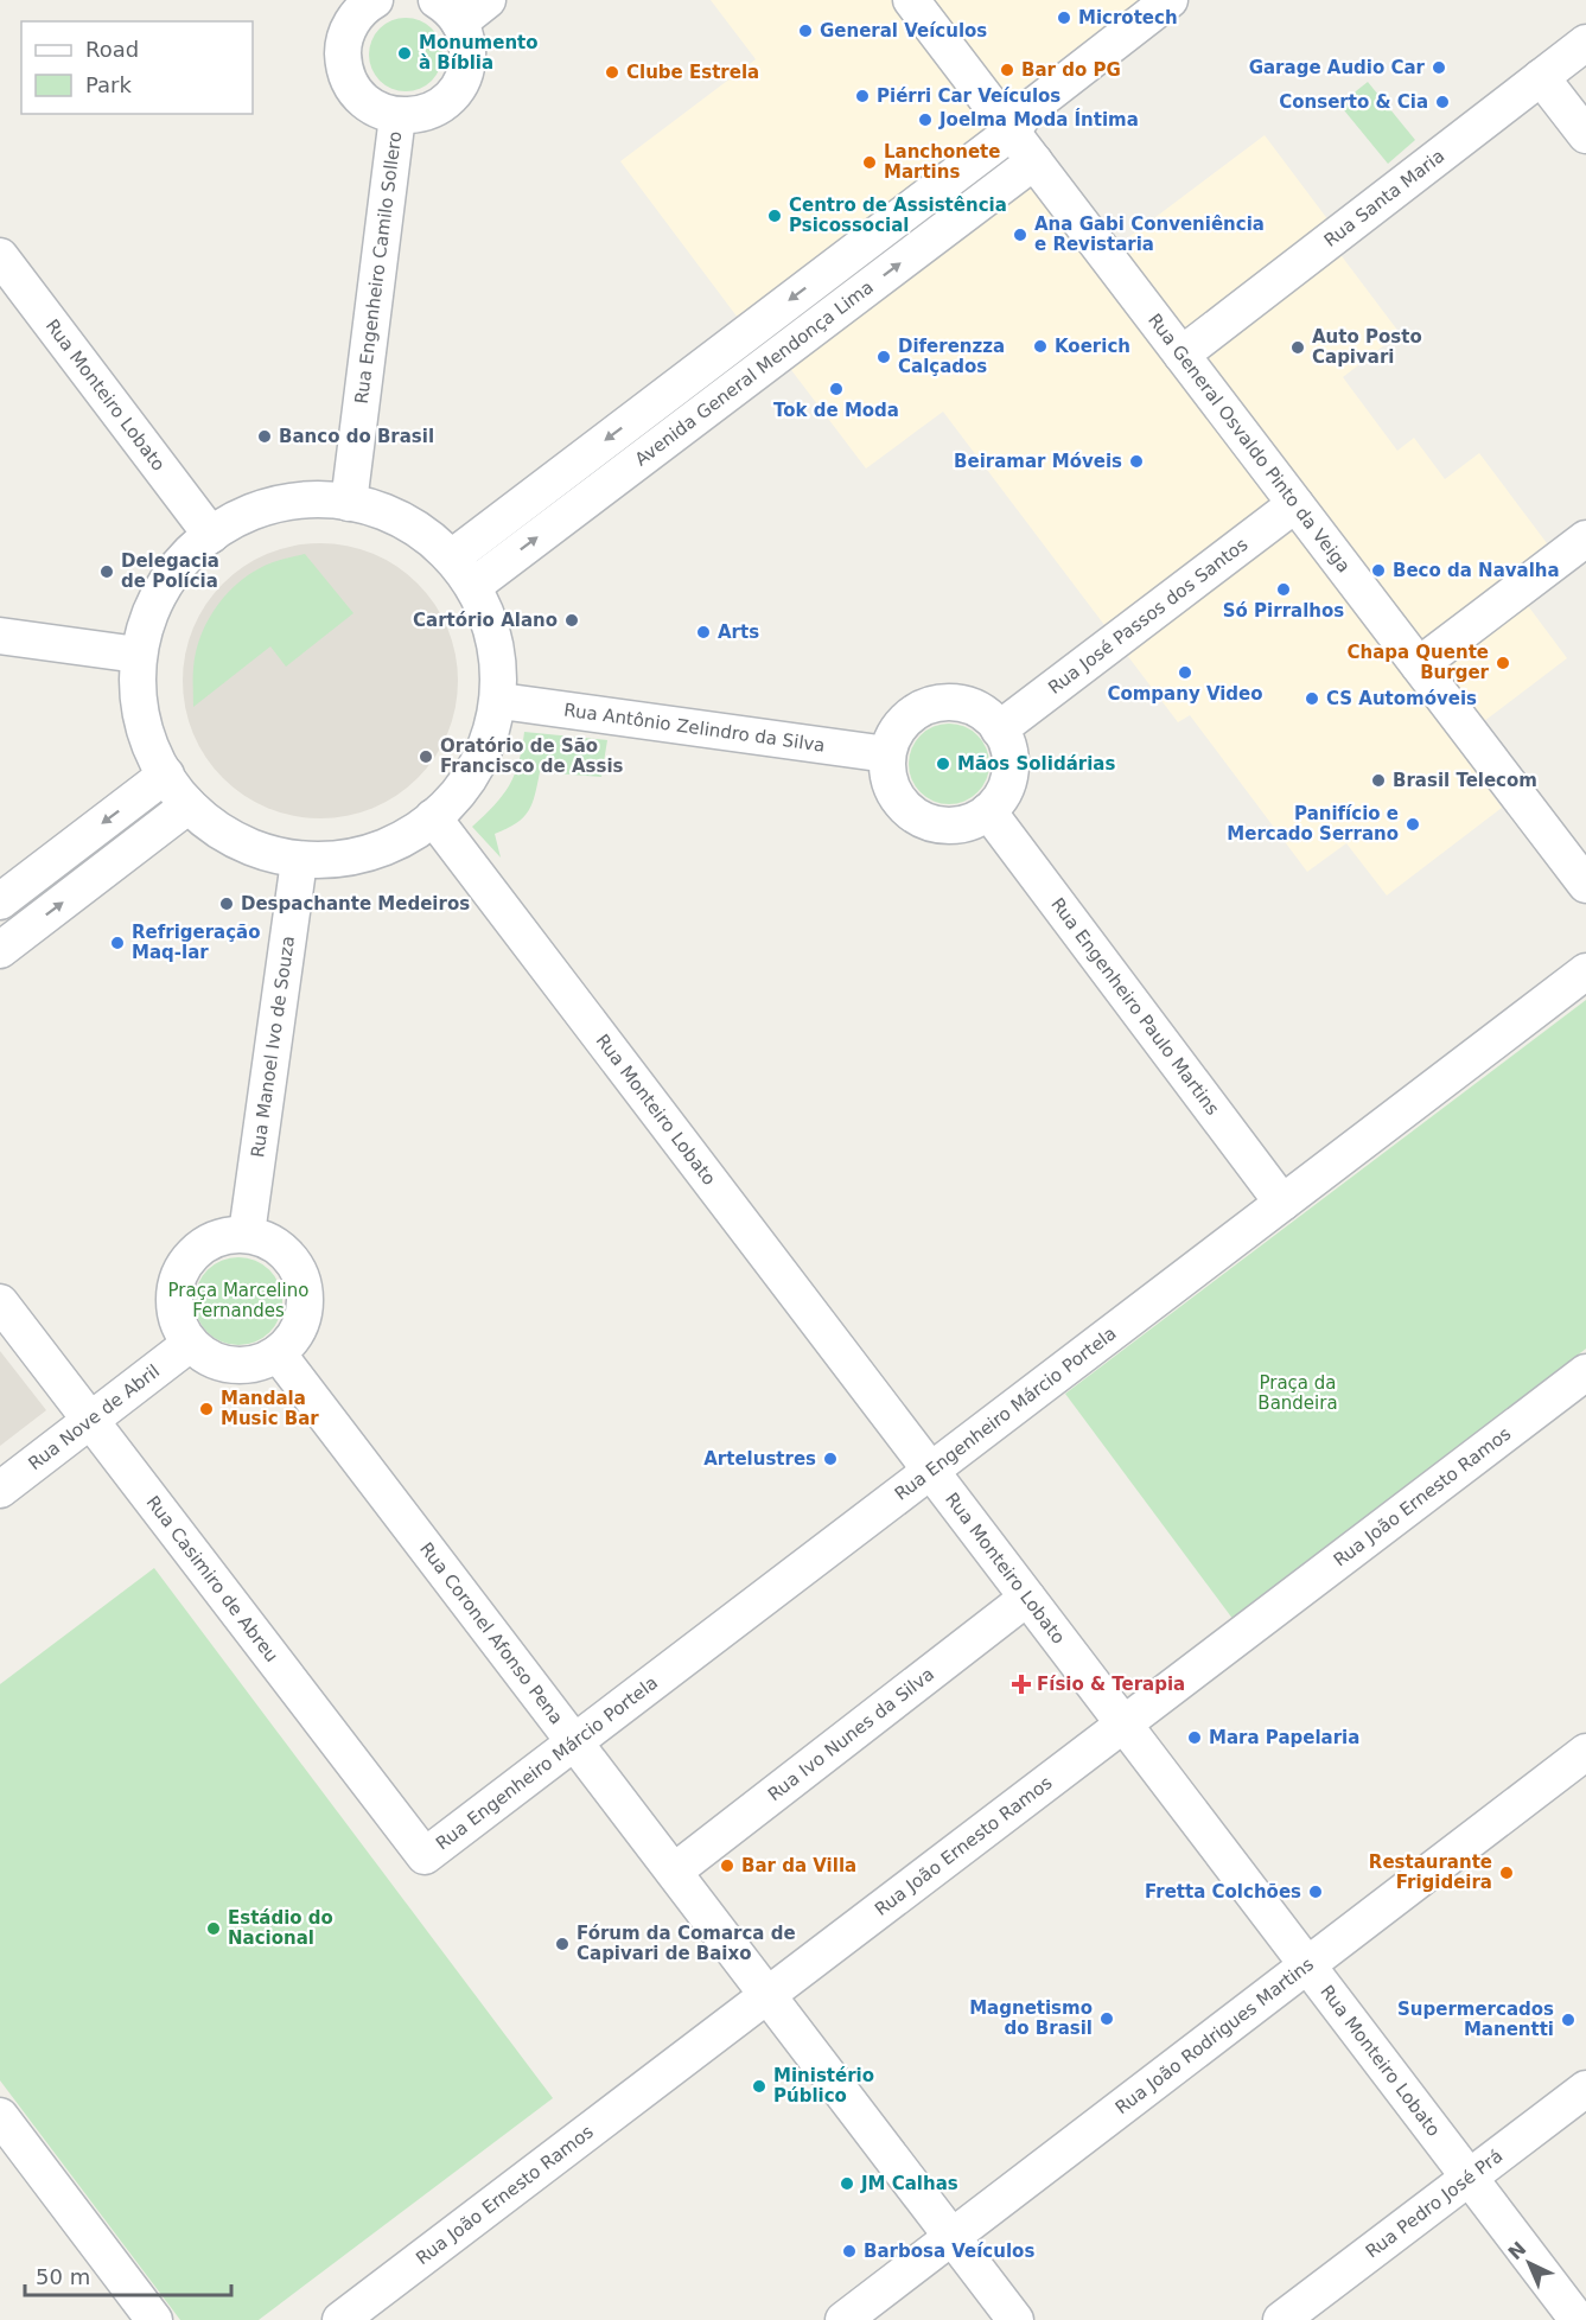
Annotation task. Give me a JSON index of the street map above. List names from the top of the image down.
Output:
{
  "streets": {
    "street": [
      "Rua Santa Maria",
      "Rua Engenheiro Camilo Sollero",
      "Avenida General Mendonça Lima",
      "Rua Monteiro Lobato",
      "Rua General Osvaldo Pinto da Veiga",
      "Rua José Passos dos Santos",
      "Rua Antônio Zelindro da Silva",
      "Rua Engenheiro Paulo Martins",
      "Rua Manoel Ivo de Souza",
      "Rua Engenheiro Márcio Portela",
      "Rua Nove de Abril",
      "Rua João Ernesto Ramos",
      "Rua Casimiro de Abreu",
      "Rua Coronel Afonso Pena",
      "Rua Ivo Nunes da Silva",
      "Rua João Rodrigues Martins",
      "Rua Pedro José Prá"
    ]
  },
  "crossings": [
    ["Rua Santa Maria", "Rua General Osvaldo Pinto da Veiga"],
    ["Avenida General Mendonça Lima", "Rua General Osvaldo Pinto da Veiga"],
    ["Rua Monteiro Lobato", "Rua Engenheiro Márcio Portela"],
    ["Rua Monteiro Lobato", "Rua João Ernesto Ramos"],
    ["Rua Monteiro Lobato", "Rua Ivo Nunes da Silva"],
    ["Rua Monteiro Lobato", "Rua João Rodrigues Martins"],
    ["Rua Monteiro Lobato", "Rua Pedro José Prá"],
    ["Rua General Osvaldo Pinto da Veiga", "Rua José Passos dos Santos"],
    ["Rua José Passos dos Santos", "Rua Antônio Zelindro da Silva"],
    ["Rua José Passos dos Santos", "Rua Engenheiro Paulo Martins"],
    ["Rua Antônio Zelindro da Silva", "Rua Engenheiro Paulo Martins"],
    ["Rua Engenheiro Paulo Martins", "Rua Engenheiro Márcio Portela"],
    ["Rua Manoel Ivo de Souza", "Rua Nove de Abril"],
    ["Rua Manoel Ivo de Souza", "Rua Coronel Afonso Pena"],
    ["Rua Engenheiro Márcio Portela", "Rua Casimiro de Abreu"],
    ["Rua Engenheiro Márcio Portela", "Rua Coronel Afonso Pena"],
    ["Rua Nove de Abril", "Rua Casimiro de Abreu"],
    ["Rua Nove de Abril", "Rua Coronel Afonso Pena"],
    ["Rua João Ernesto Ramos", "Rua Coronel Afonso Pena"],
    ["Rua Coronel Afonso Pena", "Rua Ivo Nunes da Silva"],
    ["Rua Coronel Afonso Pena", "Rua João Rodrigues Martins"]
  ],
  "parks": ["Praça Marcelino Fernandes", "Praça da Bandeira"],
  "places": {
    "other": [
      "Microtech",
      "General Veículos",
      "Monumento à Bíblia",
      "Garage Audio Car",
      "Bar do PG",
      "Clube Estrela",
      "Piérri Car Veículos",
      "Conserto & Cia",
      "Joelma Moda Íntima",
      "Lanchonete Martins",
      "Centro de Assistência Psicossocial",
      "Ana Gabi Conveniência e Revistaria",
      "Koerich",
      "Auto Posto Capivari",
      "Diferenzza Calçados",
      "Tok de Moda",
      "Banco do Brasil",
      "Beiramar Móveis",
      "Beco da Navalha",
      "Delegacia de Polícia",
      "Só Pirralhos",
      "Cartório Alano",
      "Arts",
      "Chapa Quente Burger",
      "Company Video",
      "CS Automóveis",
      "Oratório de São Francisco de Assis",
      "Mãos Solidárias",
      "Brasil Telecom",
      "Panifício e Mercado Serrano",
      "Despachante Medeiros",
      "Refrigeração Maq-lar",
      "Mandala Music Bar",
      "Artelustres",
      "Mara Papelaria",
      "Bar da Villa",
      "Restaurante Frigideira",
      "Fretta Colchões",
      "Estádio do Nacional",
      "Fórum da Comarca de Capivari de Baixo",
      "Magnetismo do Brasil",
      "Supermercados Manentti",
      "Ministério Público",
      "JM Calhas",
      "Barbosa Veículos"
    ],
    "health": ["Físio & Terapia"]
  },
  "legend": ["Road", "Park"],
  "scale_bar": "50 m",
  "north": "top left"
}
